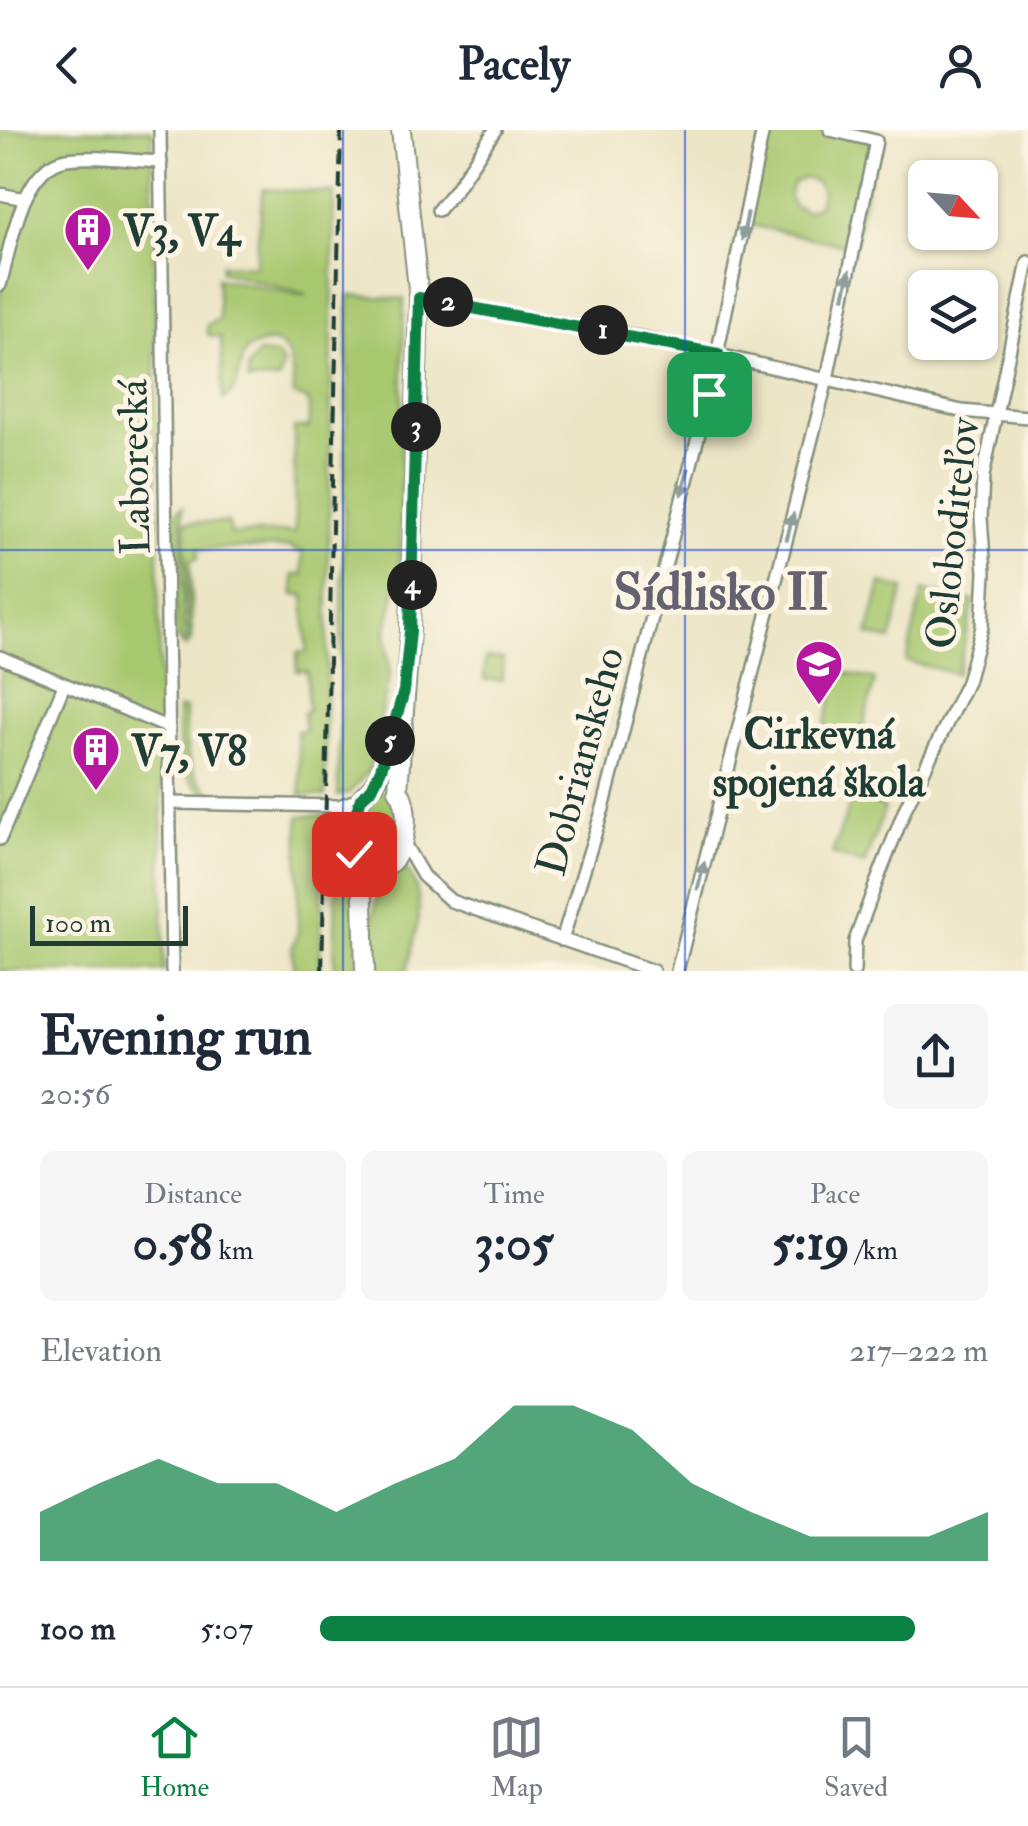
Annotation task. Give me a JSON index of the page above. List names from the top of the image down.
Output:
{
  "streets": {
    "street": ["Laborecká", "Osloboditeľov", "Dobrianskeho"]
  },
  "one_way": ["Dobrianskeho"],
  "districts": ["Sídlisko II"],
  "places": {
    "building": ["V3, V4", "V7, V8"],
    "school or university": ["Cirkevná spojená škola"]
  },
  "scale_bar": "100 m",
  "north": "bottom right",
  "page": {
    "header": "Pacely",
    "pins": [
      "2",
      "1",
      "3",
      "4",
      "5"
    ],
    "scale": "100 m",
    "heading": ["Evening run", "20:56"],
    "stats": [
      ["Distance", "0.58 km"],
      ["Time", "3:05"],
      ["Pace", "5:19 /km"]
    ],
    "chart": ["Elevation", "217–222 m"],
    "list": [
      {
        "name": "100 m",
        "note": "5:07"
      }
    ],
    "tabs": ["Home", "Map", "Saved"]
  }
}
